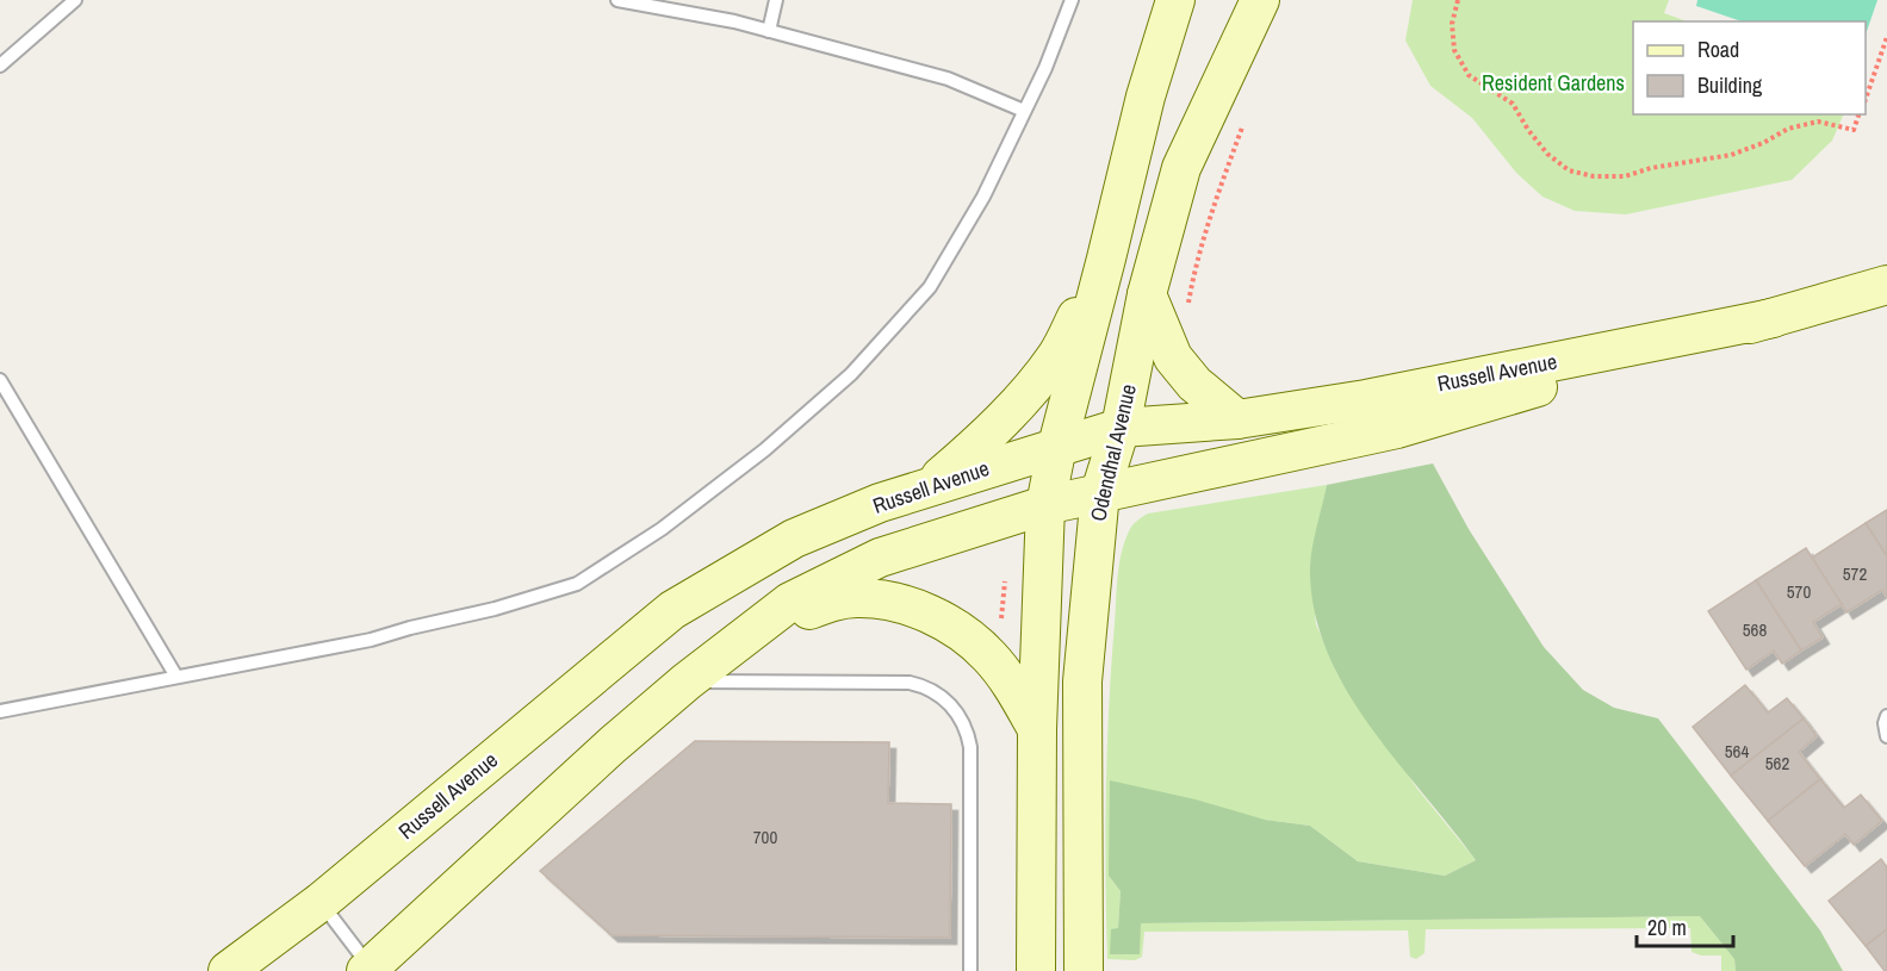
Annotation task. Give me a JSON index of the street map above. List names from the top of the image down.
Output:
{
  "streets": {
    "street": ["Russell Avenue", "Odendhal Avenue"]
  },
  "crossings": [
    ["Russell Avenue", "Odendhal Avenue"]
  ],
  "parks": ["Resident Gardens"],
  "house_numbers": [
    "572",
    "570",
    "568",
    "564",
    "562",
    "700"
  ],
  "legend": ["Road", "Building"],
  "scale_bar": "20 m"
}
